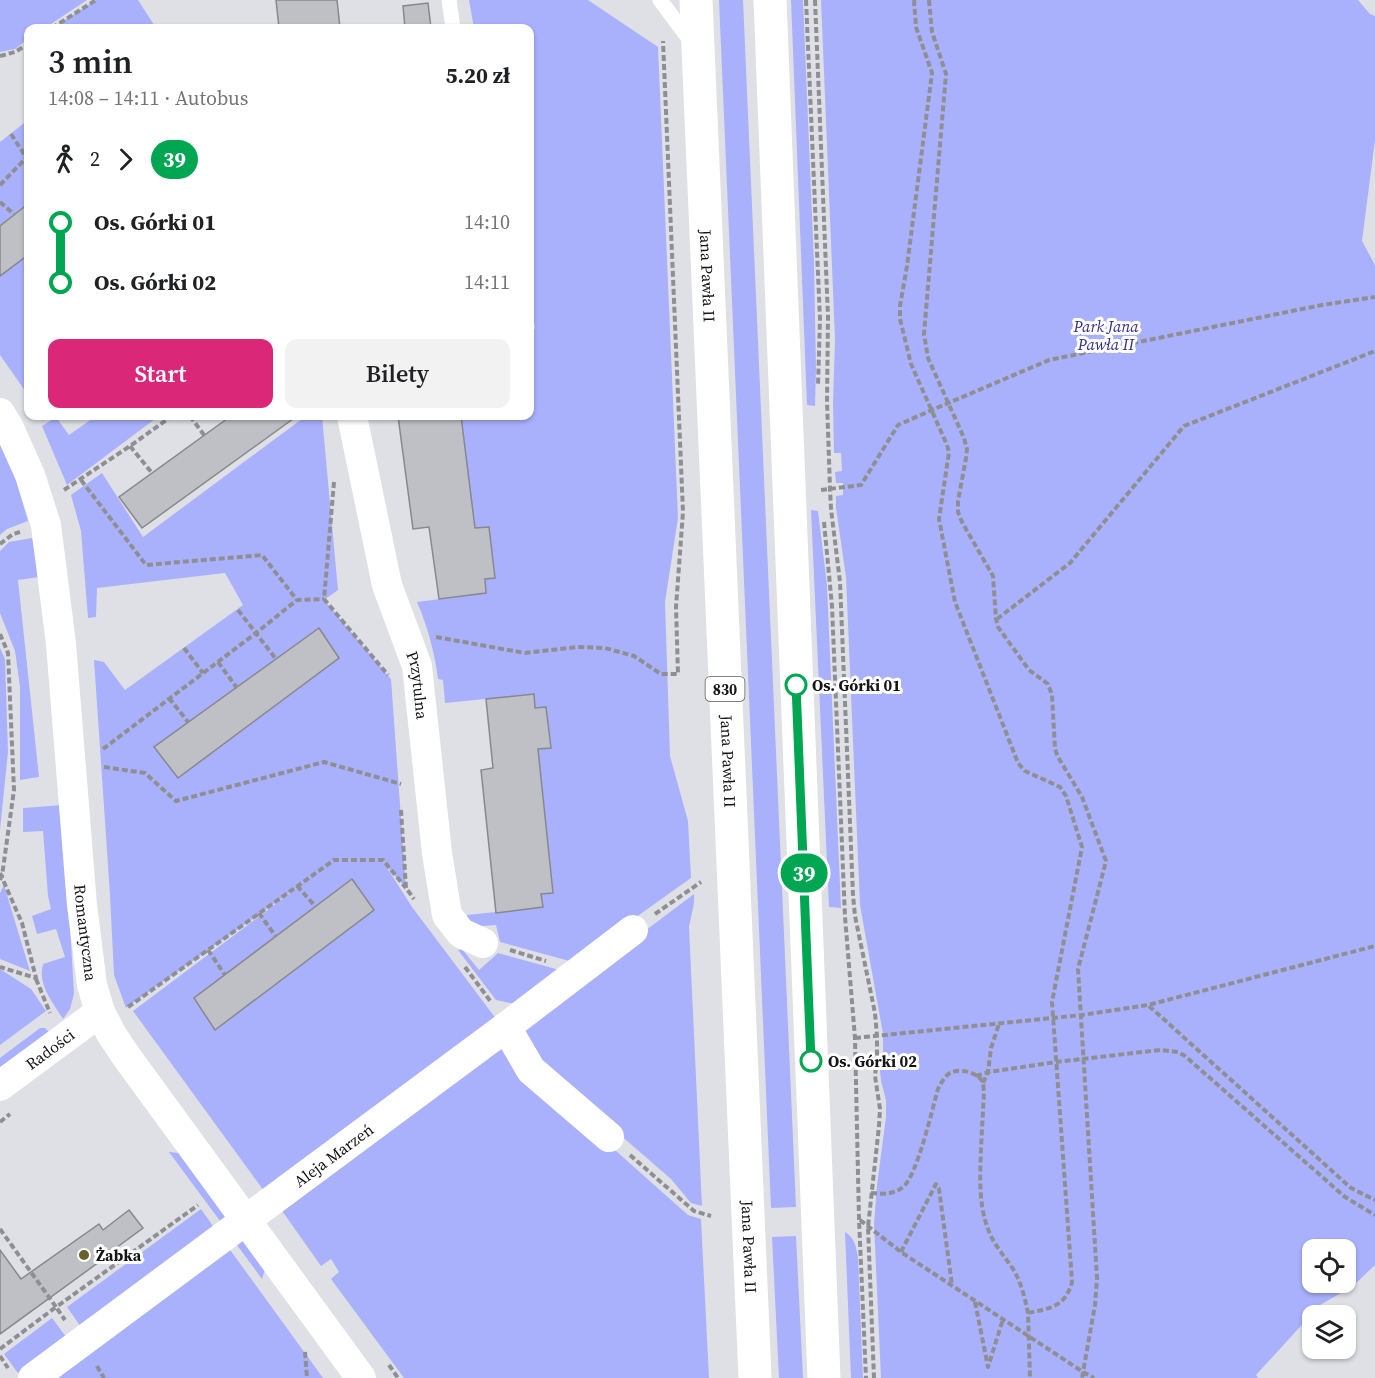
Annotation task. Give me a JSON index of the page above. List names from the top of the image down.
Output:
{
  "streets": {
    "main road": ["Jana Pawła II", "830"],
    "street": [
      "Przytulna",
      "Romantyczna",
      "Radości",
      "Aleja Marzeń"
    ]
  },
  "crossings": [
    ["Romantyczna", "Radości"],
    ["Romantyczna", "Aleja Marzeń"]
  ],
  "parks": ["Park Jana Pawła II"],
  "places": ["Os. Górki 01", "Os. Górki 02", "Żabka"],
  "lines": ["bus line 39"],
  "page": {
    "on_map": "39",
    "heading": ["3 min", "14:08 – 14:11 · Autobus", "5.20 zł"],
    "legs": ["2", "39"],
    "list": [
      {
        "name": "Os. Górki 01",
        "value": "14:10"
      },
      {
        "name": "Os. Górki 02",
        "value": "14:11"
      }
    ],
    "buttons": ["Start", "Bilety"]
  }
}
